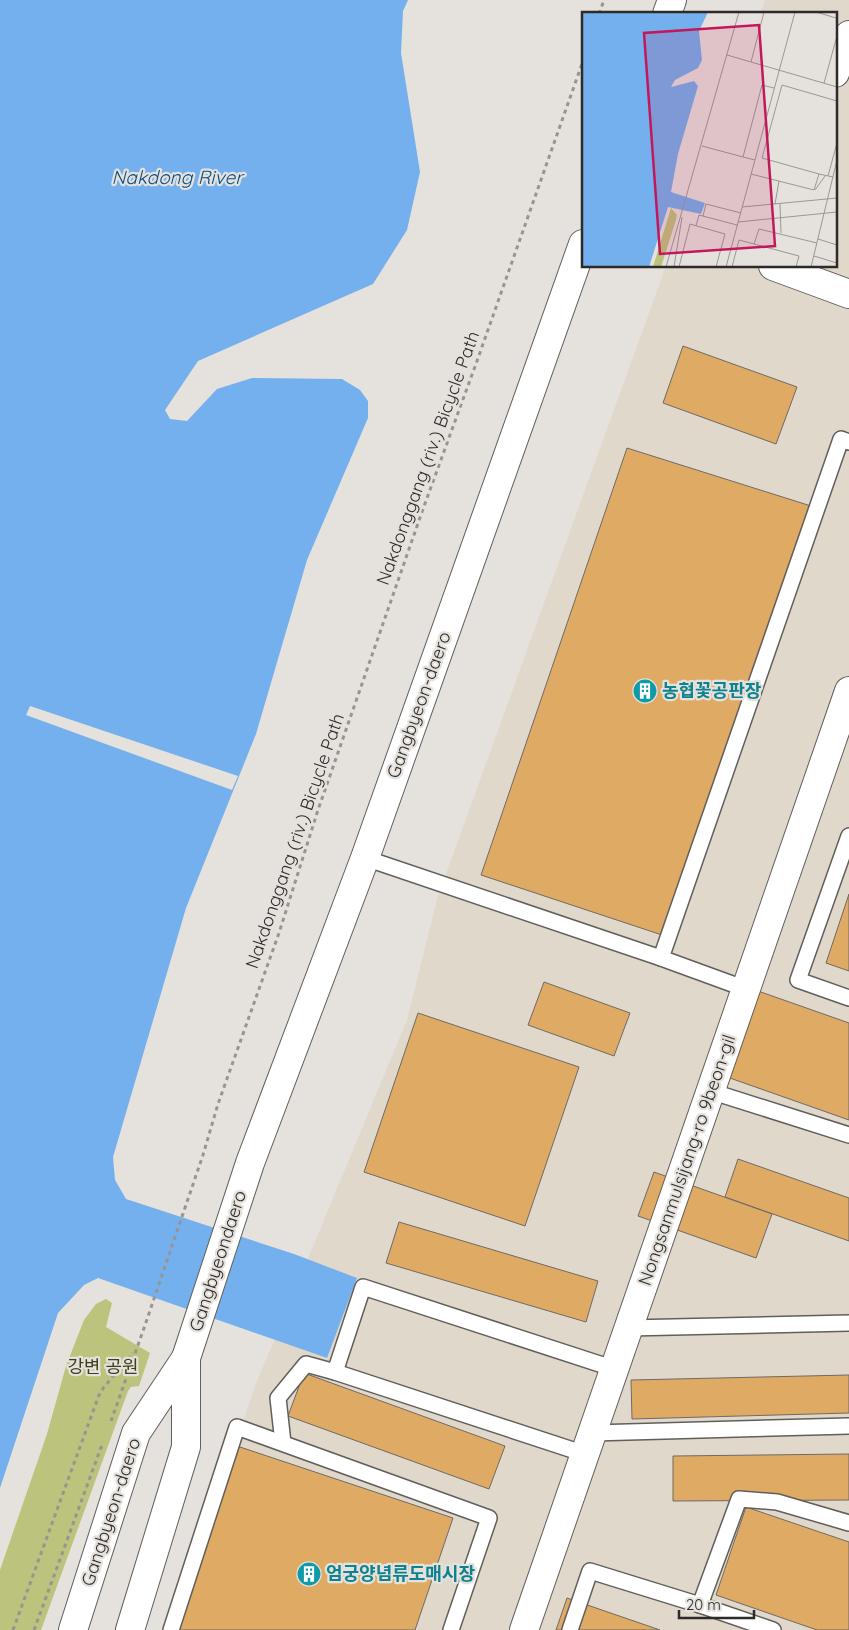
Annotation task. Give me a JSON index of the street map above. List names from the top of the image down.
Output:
{
  "streets": {
    "main road": ["Gangbyeon-daero", "Nongsanmulsijang-ro 9beon-gil", "Gangbyeondaero"],
    "path": ["Nakdonggang (riv.) Bicycle Path"]
  },
  "crossings": [
    ["Gangbyeon-daero", "Gangbyeondaero"]
  ],
  "water": ["Nakdong River"],
  "parks": ["강변 공원"],
  "places": {
    "building": ["농협꽃공판장", "엄궁양념류도매시장"]
  },
  "scale_bar": "20 m"
}
